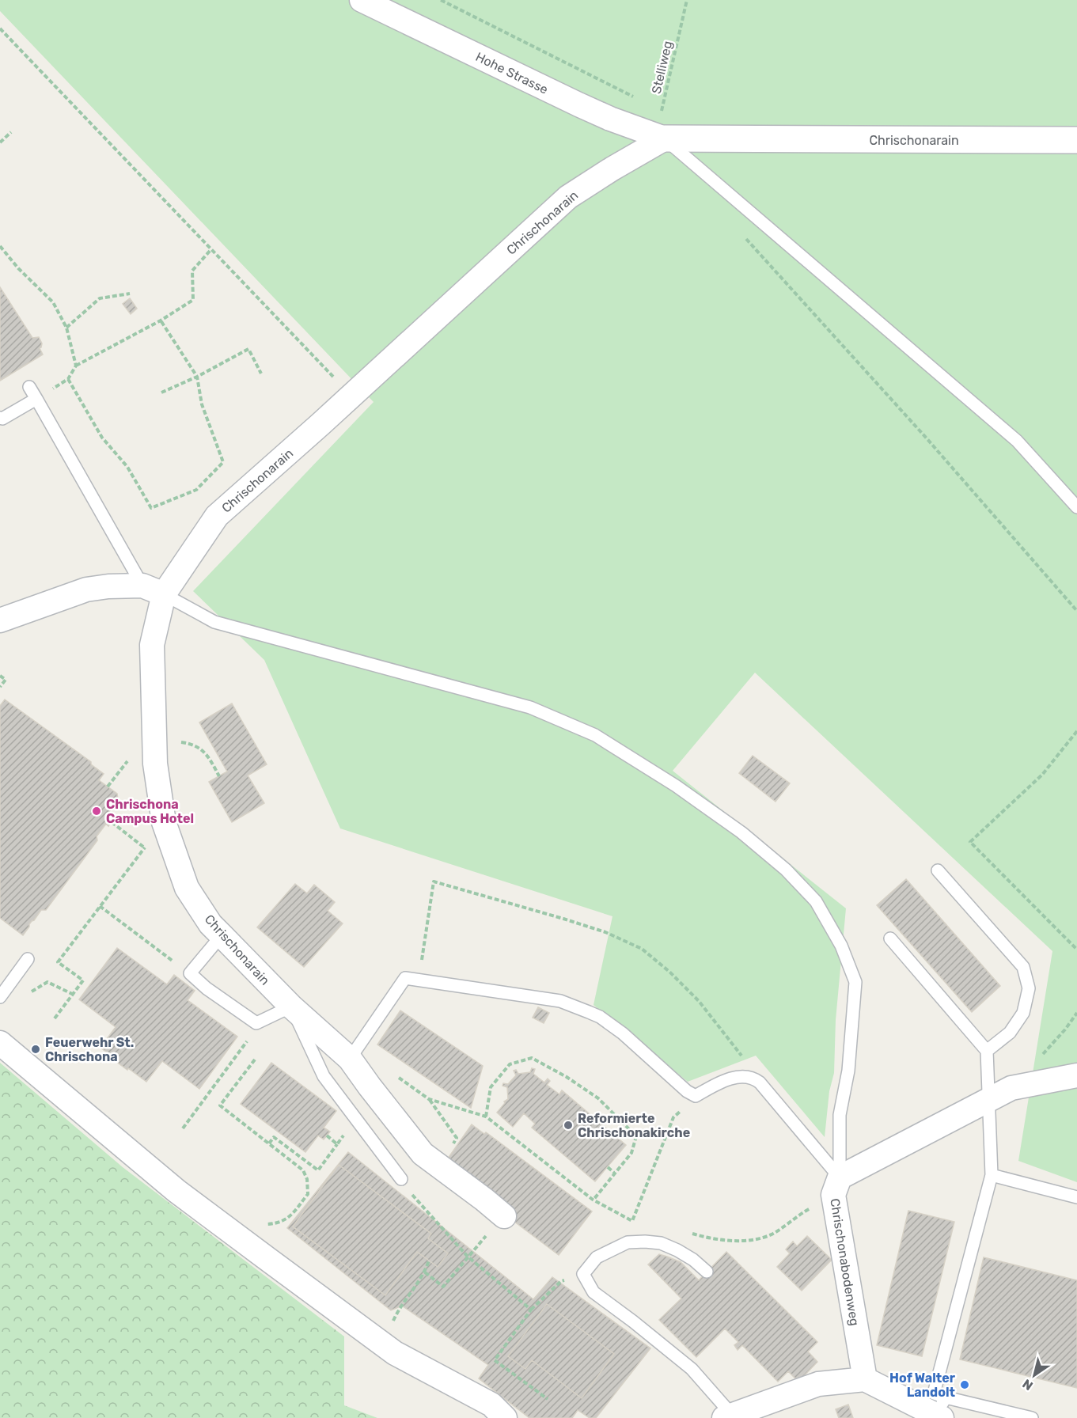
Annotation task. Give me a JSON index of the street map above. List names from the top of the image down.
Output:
{
  "streets": {
    "street": ["Hohe Strasse", "Chrischonarain", "Chrischonabodenweg"],
    "path": ["Stelliweg"]
  },
  "crossings": [
    ["Stelliweg", "Hohe Strasse"],
    ["Stelliweg", "Chrischonarain"],
    ["Hohe Strasse", "Chrischonarain"]
  ],
  "places": [
    "Chrischona Campus Hotel",
    "Feuerwehr St. Chrischona",
    "Reformierte Chrischonakirche",
    "Hof Walter Landolt"
  ],
  "north": "bottom left"
}
